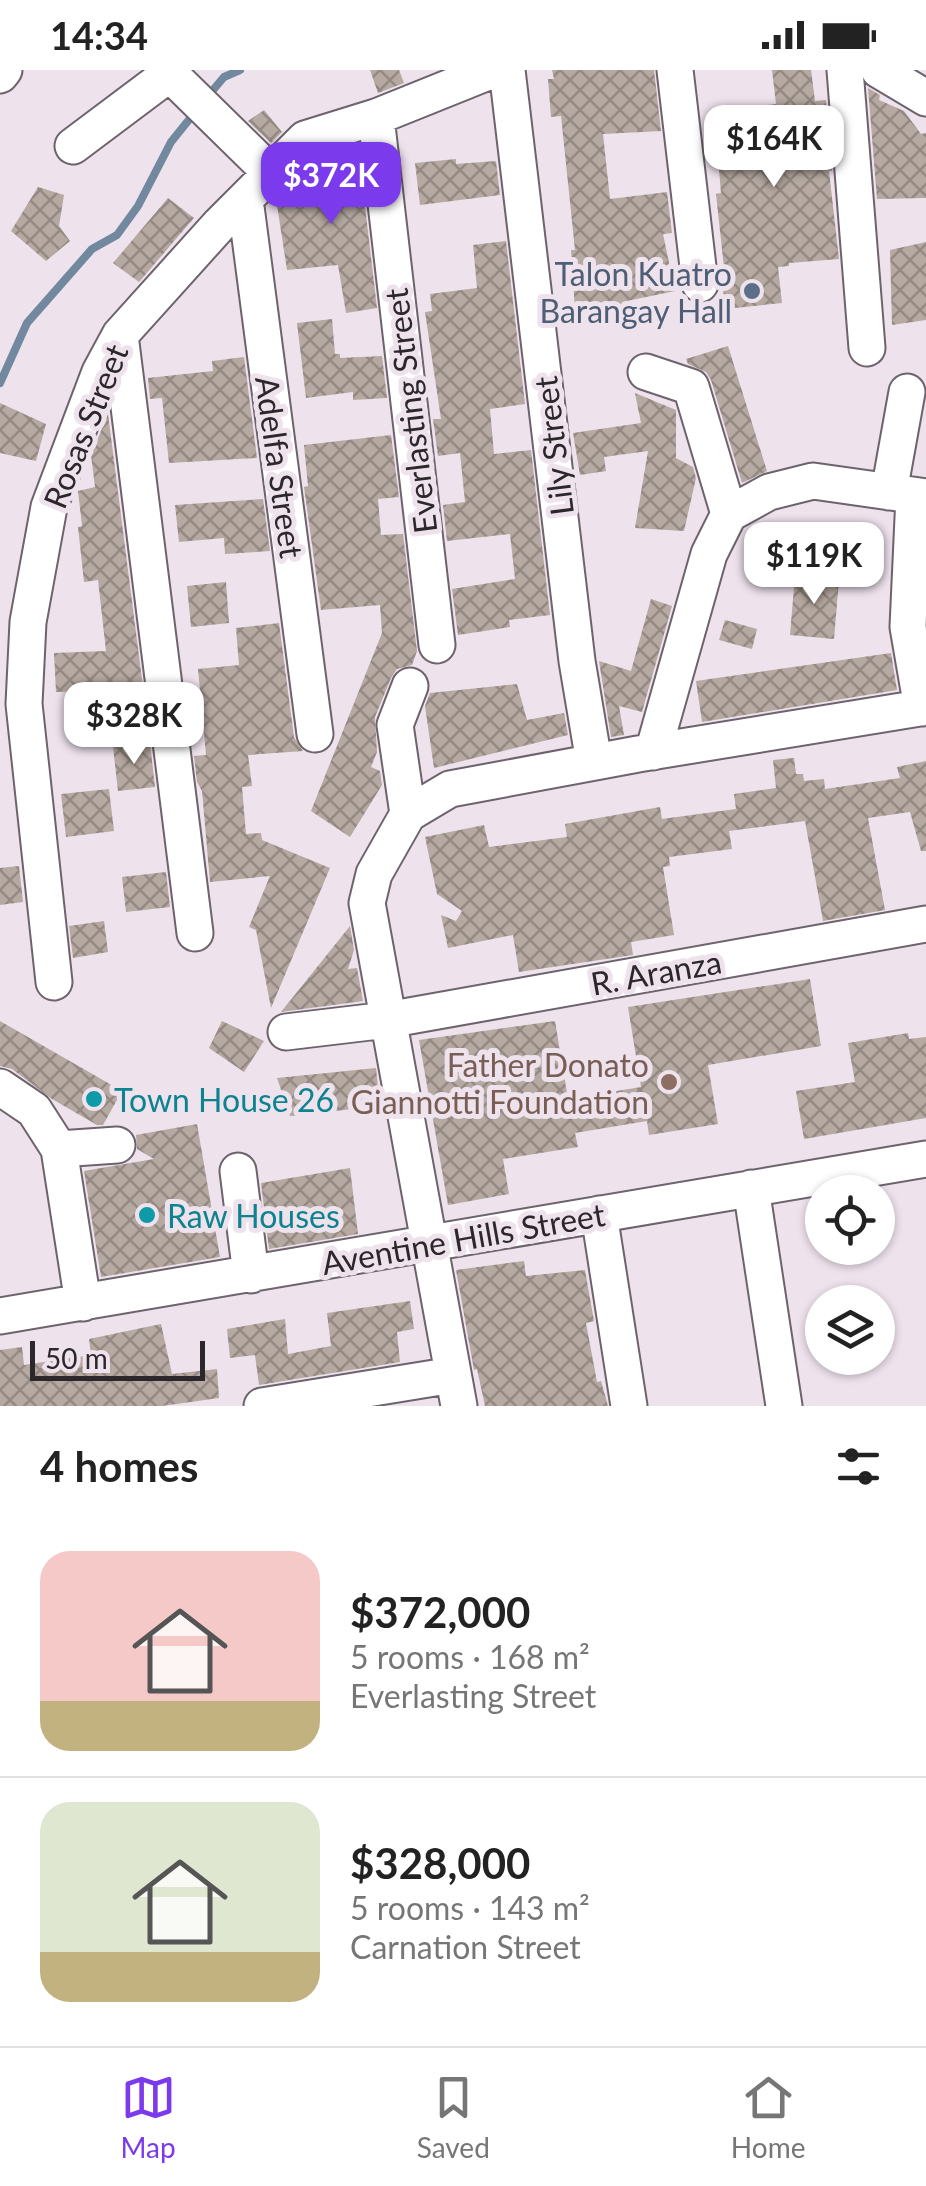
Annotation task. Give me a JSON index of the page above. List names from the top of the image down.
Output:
{
  "streets": {
    "street": [
      "Everlasting Street",
      "Rosas Street",
      "Lily Street",
      "Adelfa Street",
      "R. Aranza",
      "Aventine Hills Street"
    ]
  },
  "crossings": [
    ["Everlasting Street", "Rosas Street"],
    ["Rosas Street", "Adelfa Street"]
  ],
  "places": [
    "Talon Kuatro Barangay Hall",
    "Father Donato Giannotti Foundation",
    "Town House 26",
    "Raw Houses"
  ],
  "scale_bar": "50 m",
  "page": {
    "status": "14:34",
    "price": [
      "$164K",
      "$372K",
      "$119K",
      "$328K"
    ],
    "scale": "50 m",
    "heading": "4 homes",
    "list": [
      {
        "name": "$372,000",
        "note": "5 rooms · 168 m² · Everlasting Street"
      },
      {
        "name": "$328,000",
        "note": "5 rooms · 143 m² · Carnation Street"
      }
    ],
    "tabs": ["Map", "Saved", "Home"]
  }
}
